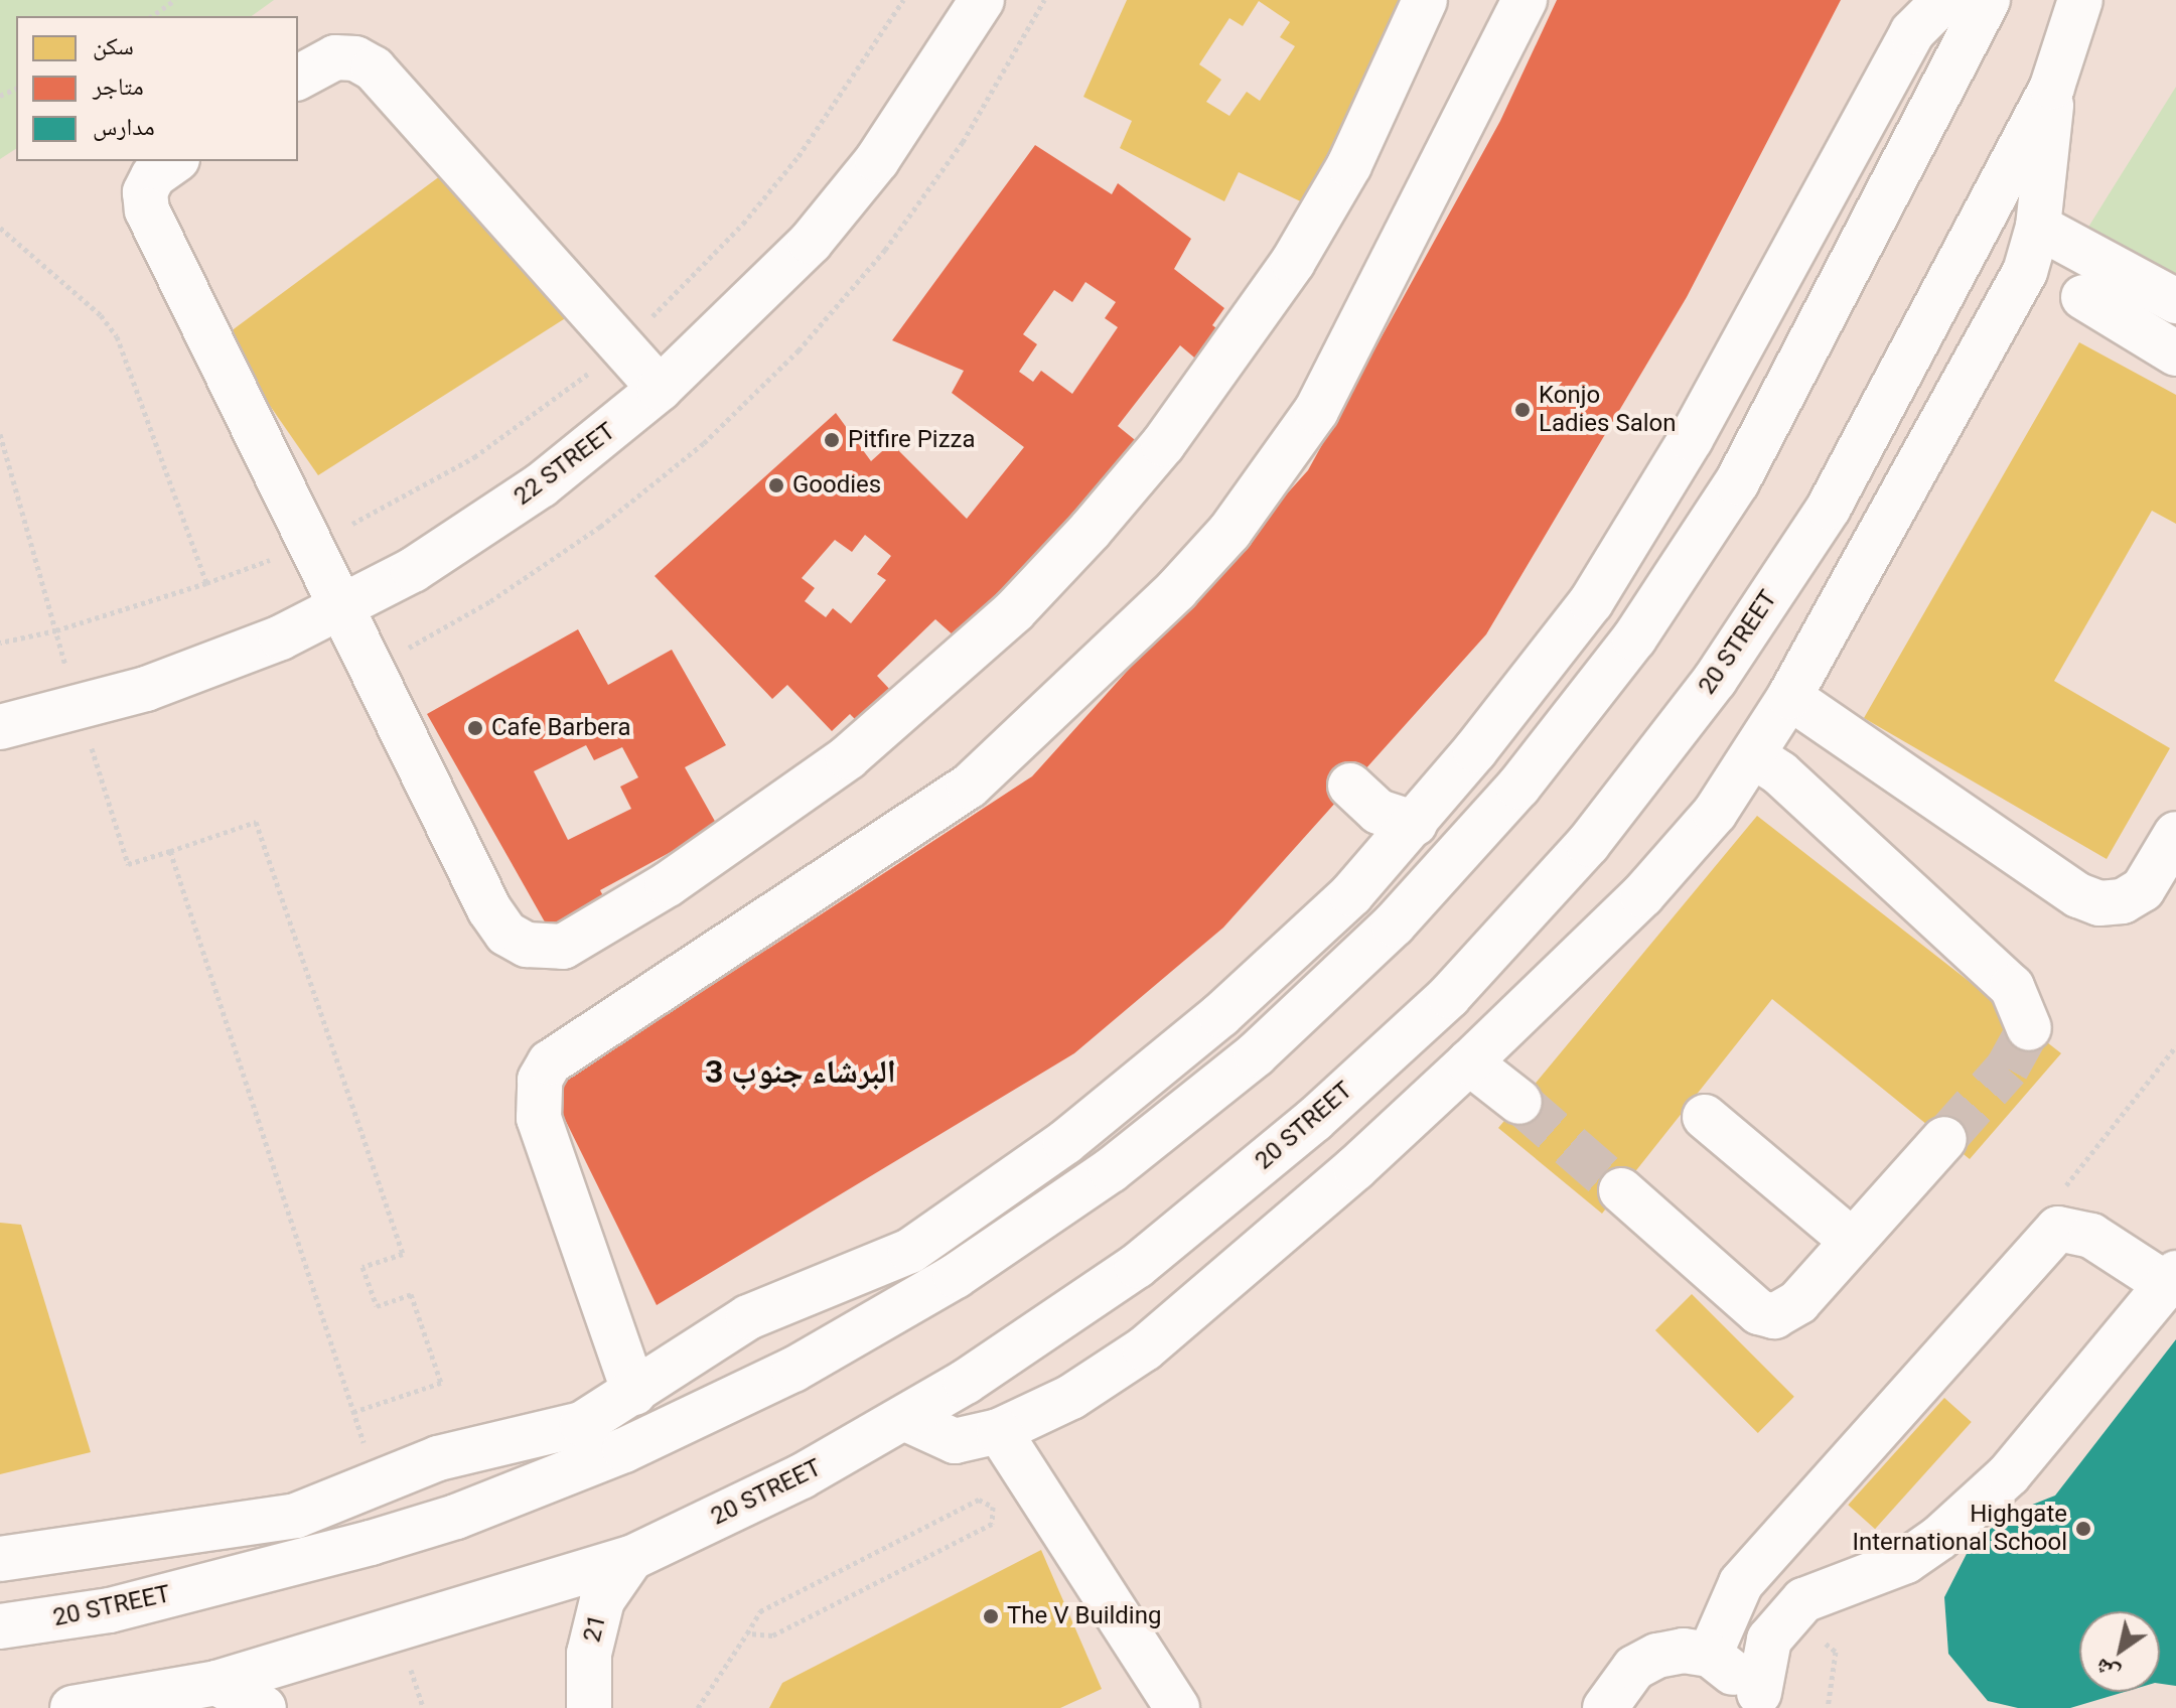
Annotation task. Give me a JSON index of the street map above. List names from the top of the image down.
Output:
{
  "streets": {
    "street": ["22 STREET", "20 STREET", "21"]
  },
  "crossings": [
    ["20 STREET", "21"]
  ],
  "districts": ["البرشاء جنوب 3"],
  "places": [
    "Konjo Ladies Salon",
    "Pitfire Pizza",
    "Goodies",
    "Cafe Barbera",
    "Highgate International School",
    "The V Building"
  ],
  "legend": ["سكن", "متاجر", "مدارس"],
  "north": "bottom left"
}
